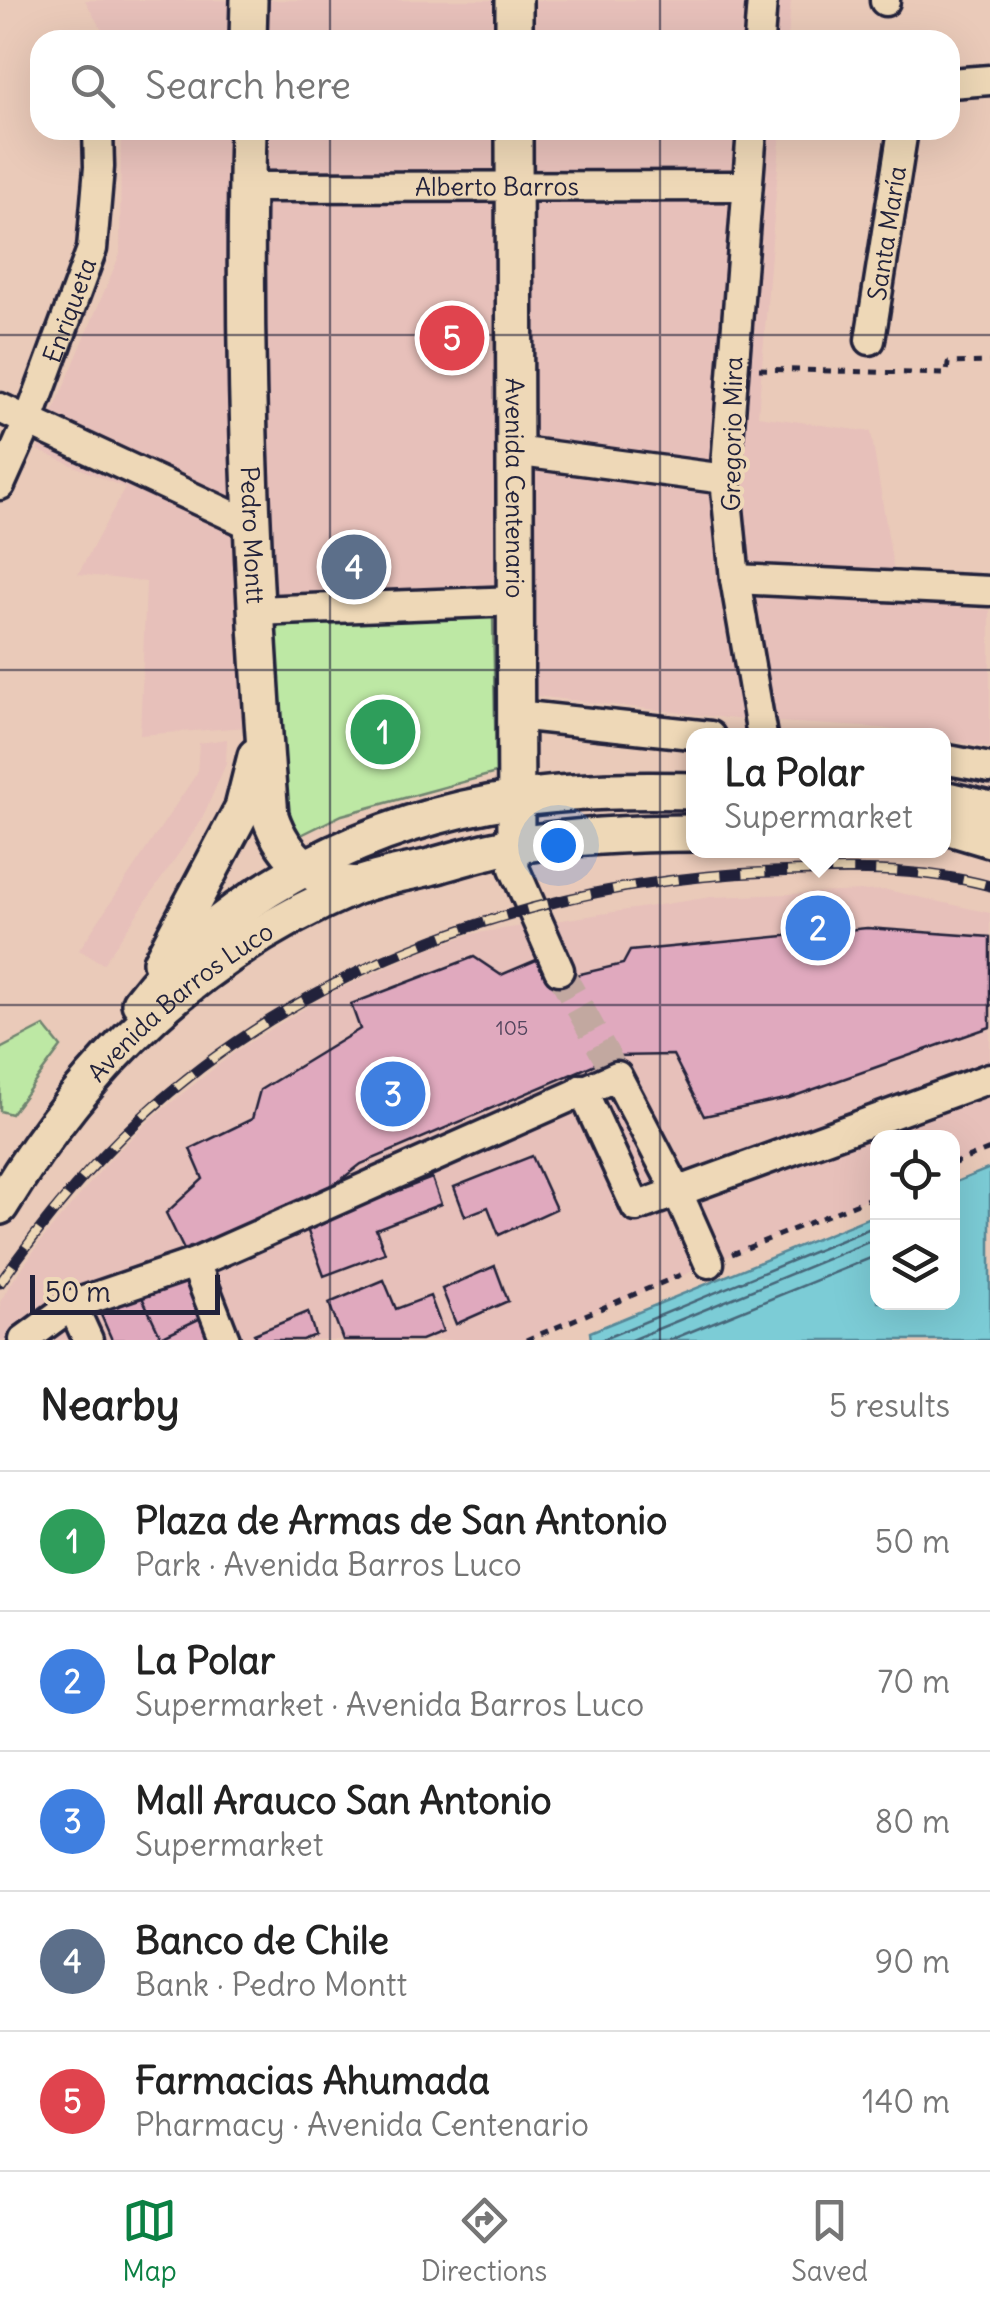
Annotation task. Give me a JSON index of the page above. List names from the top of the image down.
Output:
{
  "streets": {
    "main road": ["Avenida Centenario", "Pedro Montt", "Avenida Barros Luco"],
    "street": [
      "Alberto Barros",
      "Santa María",
      "Enriqueta",
      "Gregorio Mira"
    ]
  },
  "crossings": [
    ["Alberto Barros", "Gregorio Mira"],
    ["Alberto Barros", "Avenida Centenario"],
    ["Alberto Barros", "Pedro Montt"],
    ["Avenida Centenario", "Avenida Barros Luco"],
    ["Pedro Montt", "Avenida Barros Luco"]
  ],
  "house_numbers": ["105"],
  "scale_bar": "50 m",
  "page": {
    "search": "Search here",
    "pins": [
      "5",
      "4",
      "1",
      "2",
      "3"
    ],
    "popup": ["La Polar", "Supermarket"],
    "scale": "50 m",
    "heading": ["Nearby", "5 results"],
    "list": [
      {
        "mark": "1",
        "name": "Plaza de Armas de San Antonio",
        "note": "Park · Avenida Barros Luco",
        "value": "50 m"
      },
      {
        "mark": "2",
        "name": "La Polar",
        "note": "Supermarket · Avenida Barros Luco",
        "value": "70 m"
      },
      {
        "mark": "3",
        "name": "Mall Arauco San Antonio",
        "note": "Supermarket",
        "value": "80 m"
      },
      {
        "mark": "4",
        "name": "Banco de Chile",
        "note": "Bank · Pedro Montt",
        "value": "90 m"
      },
      {
        "mark": "5",
        "name": "Farmacias Ahumada",
        "note": "Pharmacy · Avenida Centenario",
        "value": "140 m"
      }
    ],
    "nav": ["Map", "Directions", "Saved"]
  }
}
